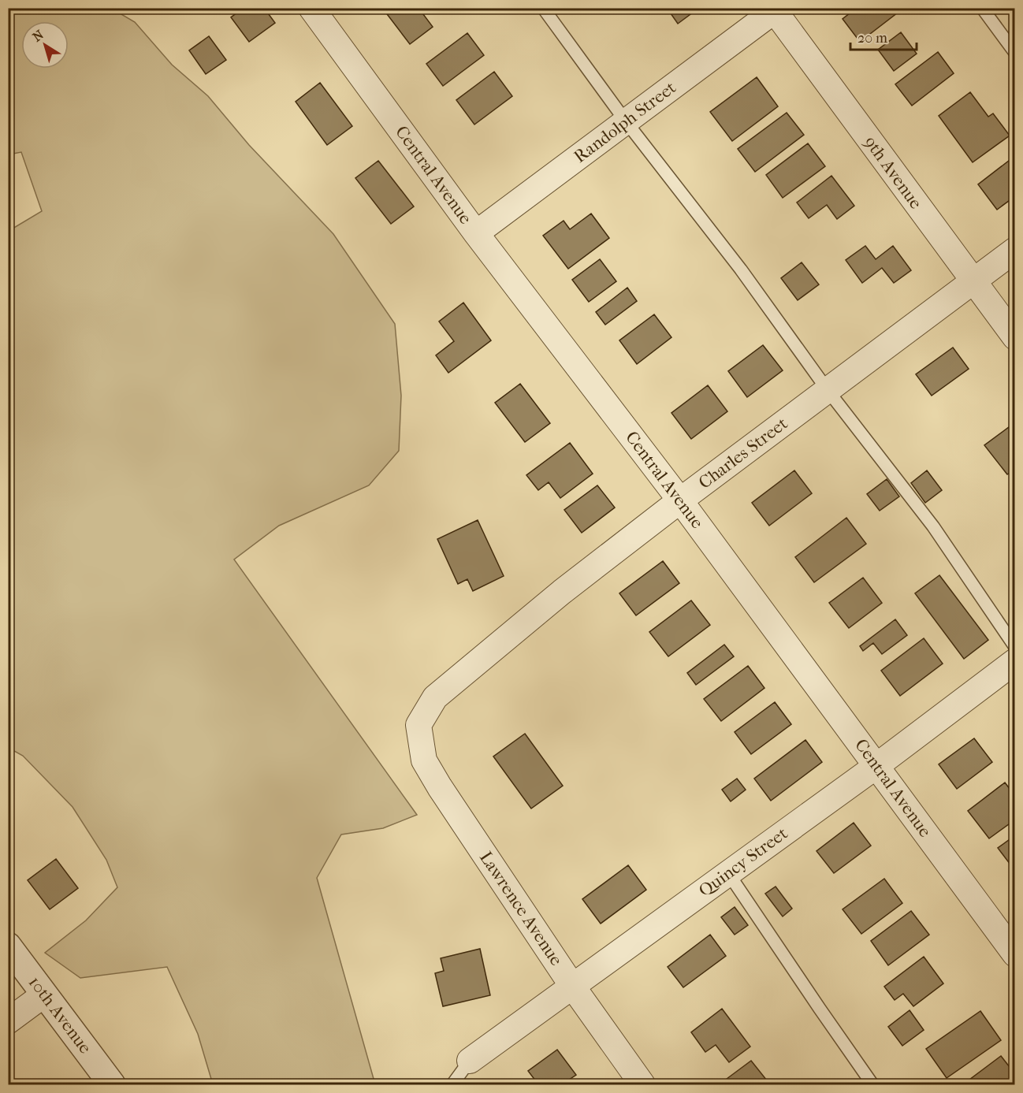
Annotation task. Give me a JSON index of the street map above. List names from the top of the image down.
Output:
{
  "streets": {
    "street": [
      "Randolph Street",
      "9th Avenue",
      "Central Avenue",
      "Charles Street",
      "Quincy Street",
      "Lawrence Avenue",
      "10th Avenue"
    ]
  },
  "crossings": [
    ["Randolph Street", "9th Avenue"],
    ["Randolph Street", "Central Avenue"],
    ["9th Avenue", "Charles Street"],
    ["Central Avenue", "Charles Street"],
    ["Central Avenue", "Quincy Street"],
    ["Charles Street", "Lawrence Avenue"],
    ["Quincy Street", "Lawrence Avenue"]
  ],
  "scale_bar": "20 m",
  "north": "top left"
}
